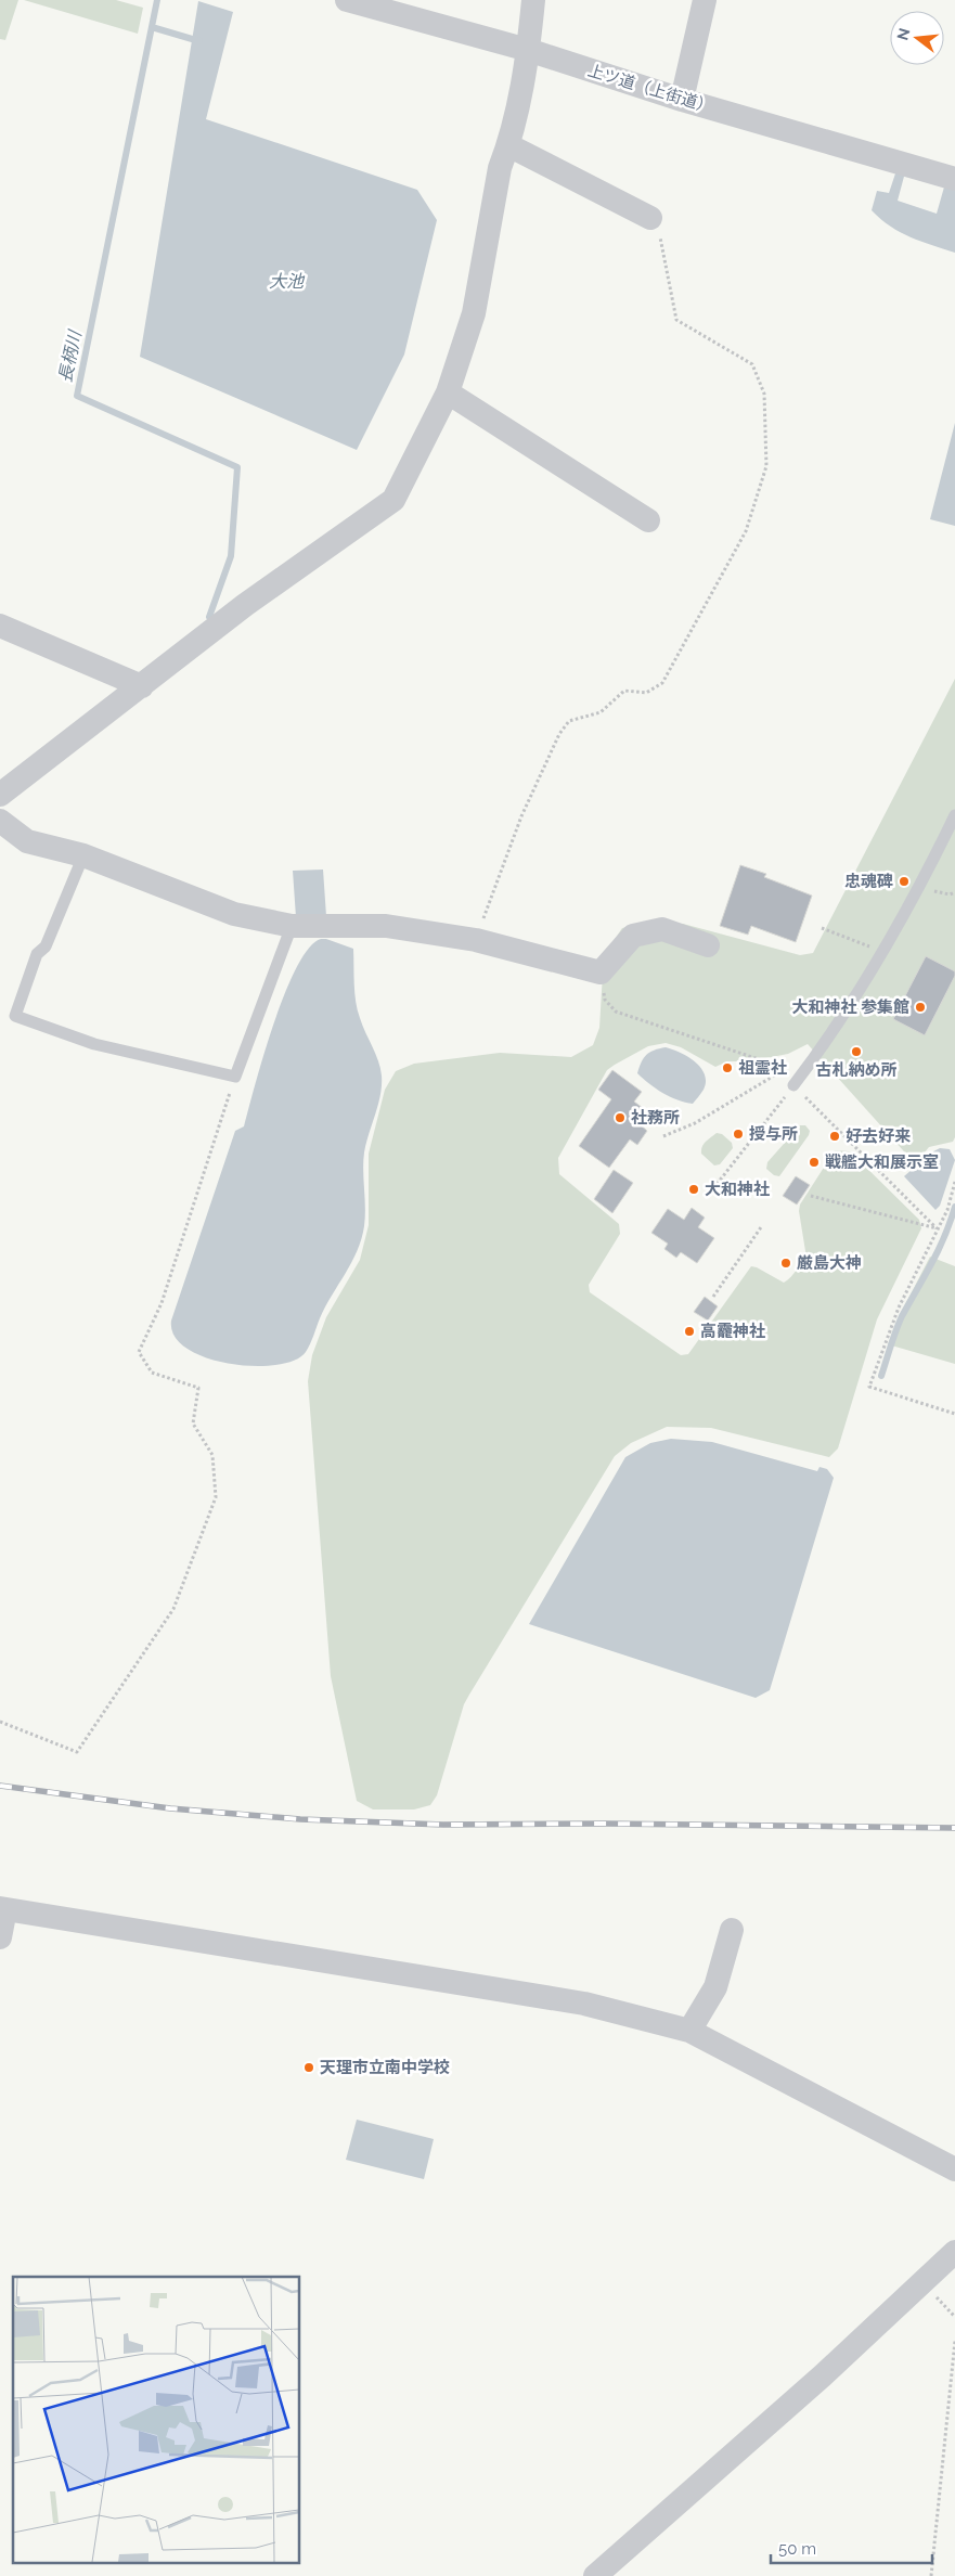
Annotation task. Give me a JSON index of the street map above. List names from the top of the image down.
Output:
{
  "streets": {
    "street": ["上ツ道（上街道）"]
  },
  "water": ["大池", "長柄川"],
  "places": [
    "忠魂碑",
    "大和神社 参集館",
    "古札納め所",
    "祖霊社",
    "社務所",
    "授与所",
    "好去好来",
    "戦艦大和展示室",
    "大和神社",
    "厳島大神",
    "高龗神社",
    "天理市立南中学校"
  ],
  "scale_bar": "50 m",
  "north": "left"
}
